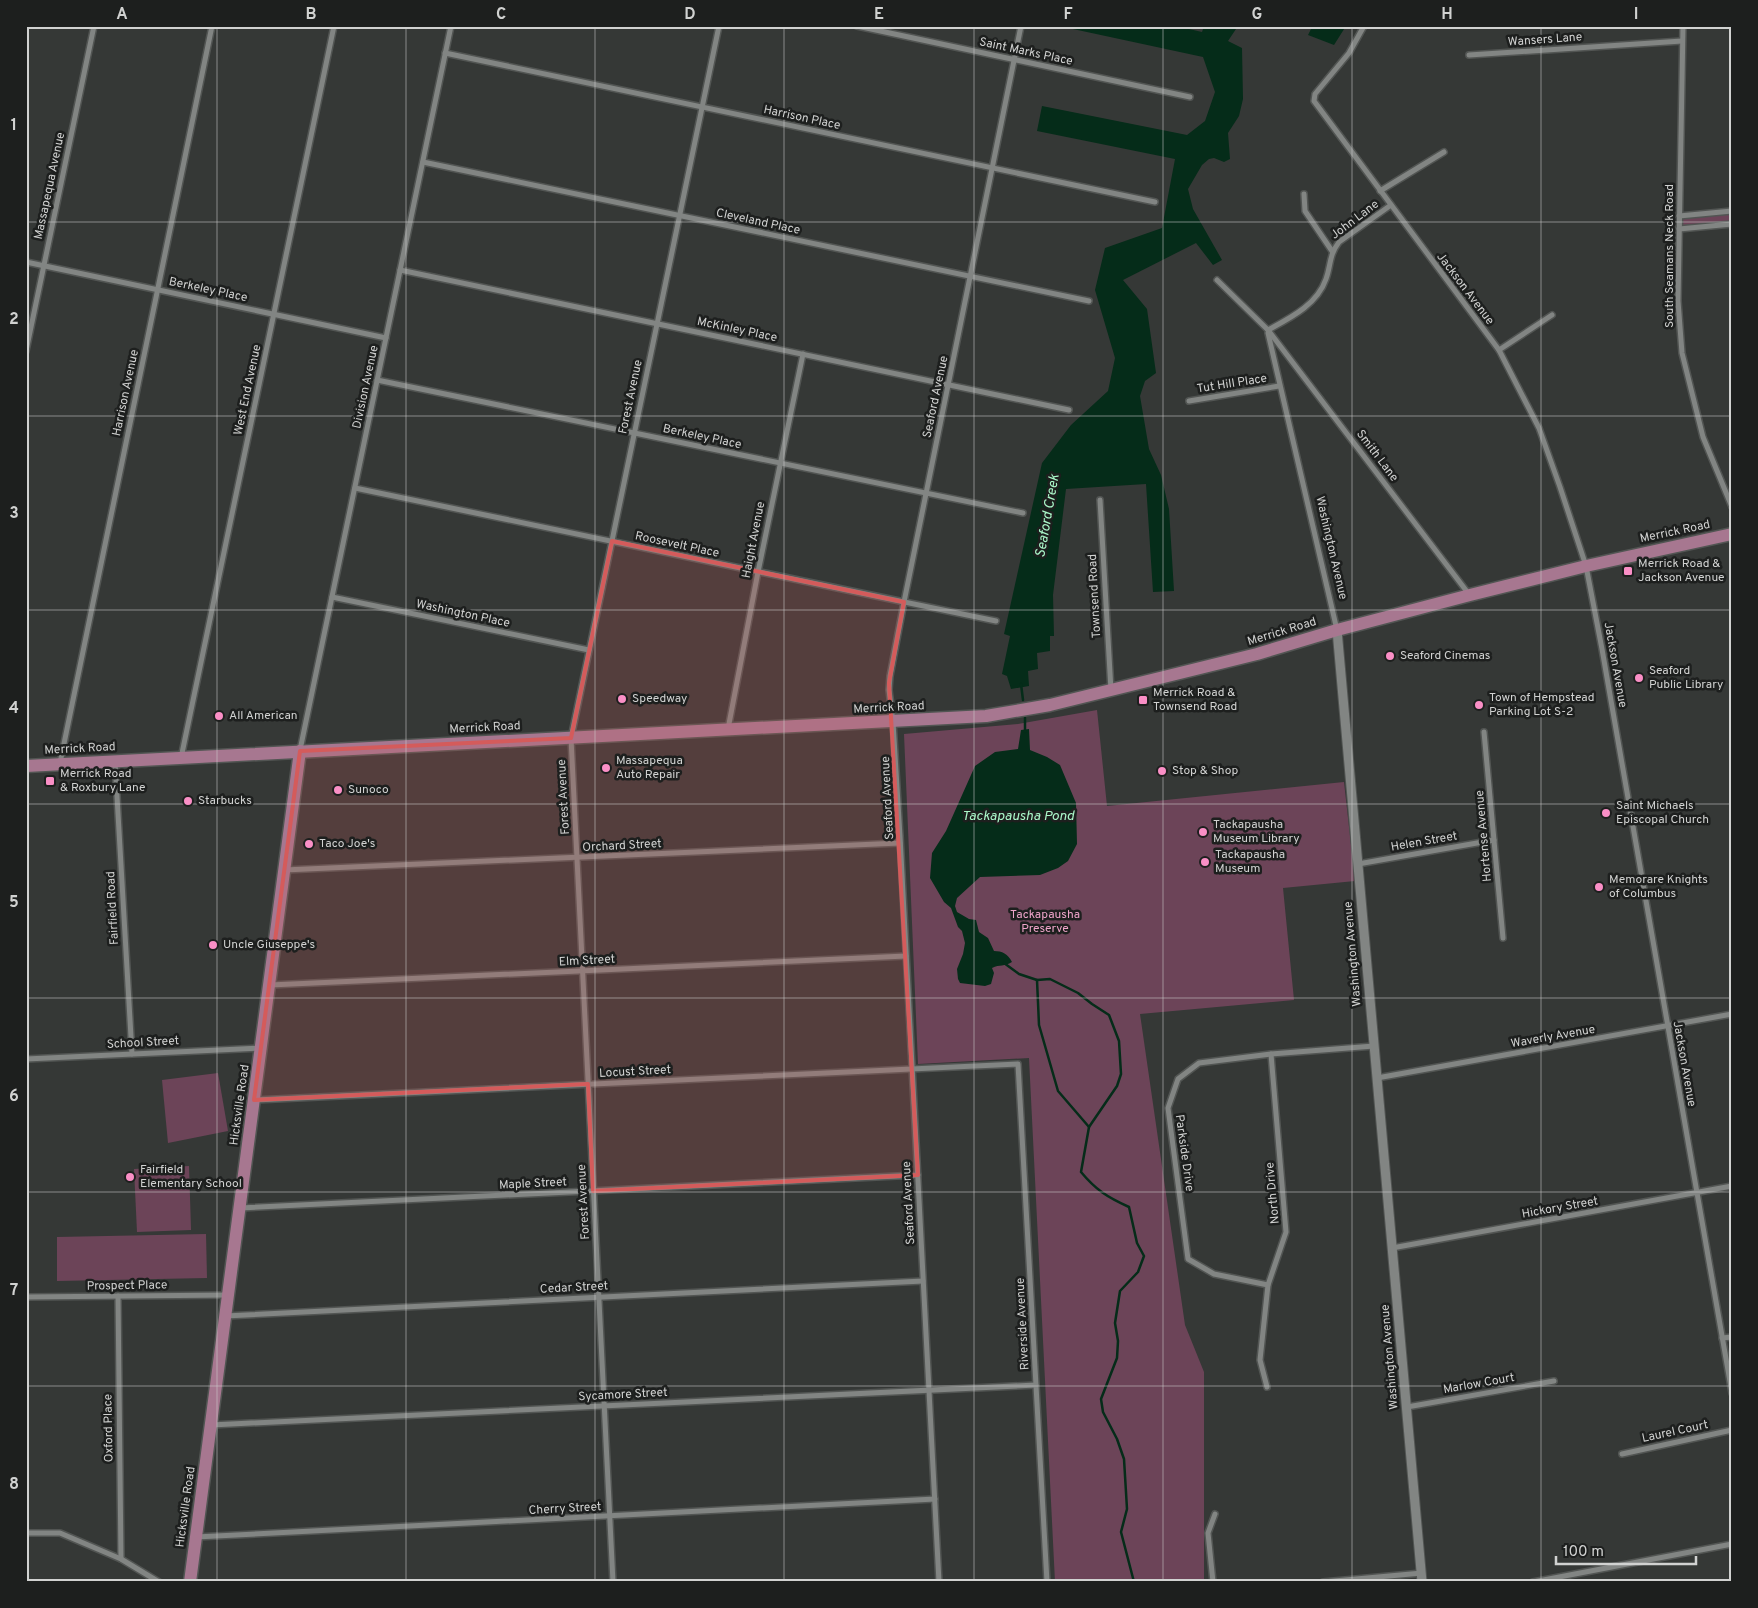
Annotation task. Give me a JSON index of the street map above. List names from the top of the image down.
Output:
{
  "streets": {
    "main road": ["Merrick Road", "Hicksville Road"],
    "street": [
      "Wansers Lane",
      "Saint Marks Place",
      "Harrison Place",
      "Massapequa Avenue",
      "John Lane",
      "Cleveland Place",
      "South Seamans Neck Road",
      "Jackson Avenue",
      "Berkeley Place",
      "McKinley Place",
      "Tut Hill Place",
      "Division Avenue",
      "West End Avenue",
      "Harrison Avenue",
      "Forest Avenue",
      "Seaford Avenue",
      "Smith Lane",
      "Haight Avenue",
      "Roosevelt Place",
      "Washington Avenue",
      "Townsend Road",
      "Washington Place",
      "Hortense Avenue",
      "Helen Street",
      "Orchard Street",
      "Fairfield Road",
      "Elm Street",
      "Waverly Avenue",
      "School Street",
      "Locust Street",
      "Parkside Drive",
      "Maple Street",
      "North Drive",
      "Hickory Street",
      "Prospect Place",
      "Cedar Street",
      "Riverside Avenue",
      "Marlow Court",
      "Sycamore Street",
      "Oxford Place",
      "Laurel Court",
      "Cherry Street"
    ]
  },
  "crossings": [
    ["Wansers Lane", "South Seamans Neck Road"],
    ["Saint Marks Place", "Seaford Avenue"],
    ["Harrison Place", "Division Avenue"],
    ["Harrison Place", "Forest Avenue"],
    ["Harrison Place", "Seaford Avenue"],
    ["Massapequa Avenue", "Berkeley Place"],
    ["John Lane", "Jackson Avenue"],
    ["John Lane", "Smith Lane"],
    ["John Lane", "Washington Avenue"],
    ["Cleveland Place", "Division Avenue"],
    ["Cleveland Place", "Forest Avenue"],
    ["Cleveland Place", "Seaford Avenue"],
    ["Jackson Avenue", "Merrick Road"],
    ["Jackson Avenue", "Waverly Avenue"],
    ["Jackson Avenue", "Hickory Street"],
    ["Berkeley Place", "Division Avenue"],
    ["Berkeley Place", "West End Avenue"],
    ["Berkeley Place", "Harrison Avenue"],
    ["Berkeley Place", "Forest Avenue"],
    ["Berkeley Place", "Seaford Avenue"],
    ["Berkeley Place", "Haight Avenue"],
    ["McKinley Place", "Division Avenue"],
    ["McKinley Place", "Forest Avenue"],
    ["McKinley Place", "Seaford Avenue"],
    ["McKinley Place", "Haight Avenue"],
    ["Tut Hill Place", "Washington Avenue"],
    ["Division Avenue", "Merrick Road"],
    ["Division Avenue", "Roosevelt Place"],
    ["Division Avenue", "Washington Place"],
    ["Division Avenue", "Hicksville Road"],
    ["West End Avenue", "Merrick Road"],
    ["Harrison Avenue", "Merrick Road"],
    ["Forest Avenue", "Merrick Road"],
    ["Forest Avenue", "Roosevelt Place"],
    ["Forest Avenue", "Washington Place"],
    ["Forest Avenue", "Orchard Street"],
    ["Forest Avenue", "Elm Street"],
    ["Forest Avenue", "Locust Street"],
    ["Forest Avenue", "Maple Street"],
    ["Forest Avenue", "Cedar Street"],
    ["Forest Avenue", "Sycamore Street"],
    ["Forest Avenue", "Cherry Street"],
    ["Seaford Avenue", "Merrick Road"],
    ["Seaford Avenue", "Roosevelt Place"],
    ["Seaford Avenue", "Orchard Street"],
    ["Seaford Avenue", "Elm Street"],
    ["Seaford Avenue", "Locust Street"],
    ["Seaford Avenue", "Maple Street"],
    ["Seaford Avenue", "Cedar Street"],
    ["Seaford Avenue", "Sycamore Street"],
    ["Seaford Avenue", "Cherry Street"],
    ["Smith Lane", "Merrick Road"],
    ["Smith Lane", "Washington Avenue"],
    ["Merrick Road", "Haight Avenue"],
    ["Merrick Road", "Washington Avenue"],
    ["Merrick Road", "Townsend Road"],
    ["Merrick Road", "Fairfield Road"],
    ["Merrick Road", "Hicksville Road"],
    ["Haight Avenue", "Roosevelt Place"],
    ["Washington Avenue", "Helen Street"],
    ["Washington Avenue", "Waverly Avenue"],
    ["Washington Avenue", "Parkside Drive"],
    ["Washington Avenue", "Hickory Street"],
    ["Washington Avenue", "Marlow Court"],
    ["Hortense Avenue", "Helen Street"],
    ["Orchard Street", "Hicksville Road"],
    ["Fairfield Road", "School Street"],
    ["Elm Street", "Hicksville Road"],
    ["School Street", "Hicksville Road"],
    ["Locust Street", "Hicksville Road"],
    ["Locust Street", "Riverside Avenue"],
    ["Hicksville Road", "Maple Street"],
    ["Hicksville Road", "Prospect Place"],
    ["Hicksville Road", "Cedar Street"],
    ["Hicksville Road", "Sycamore Street"],
    ["Hicksville Road", "Cherry Street"],
    ["Parkside Drive", "North Drive"],
    ["Prospect Place", "Oxford Place"],
    ["Riverside Avenue", "Sycamore Street"]
  ],
  "water": ["Seaford Creek", "Tackapausha Pond"],
  "parks": ["Tackapausha Preserve"],
  "places": {
    "transit": ["Merrick Road & Jackson Avenue", "Merrick Road & Townsend Road", "Merrick Road & Roxbury Lane"],
    "other": [
      "Seaford Cinemas",
      "Seaford Public Library",
      "Speedway",
      "Town of Hempstead Parking Lot S-2",
      "All American",
      "Massapequa Auto Repair",
      "Stop & Shop",
      "Sunoco",
      "Starbucks",
      "Saint Michaels Episcopal Church",
      "Tackapausha Museum Library",
      "Taco Joe's",
      "Tackapausha Museum",
      "Memorare Knights of Columbus",
      "Uncle Giuseppe's",
      "Fairfield Elementary School"
    ]
  },
  "scale_bar": "100 m",
  "grid": {
    "columns": [
      "A",
      "B",
      "C",
      "D",
      "E",
      "F",
      "G",
      "H",
      "I"
    ],
    "rows": [
      "1",
      "2",
      "3",
      "4",
      "5",
      "6",
      "7",
      "8"
    ]
  }
}
